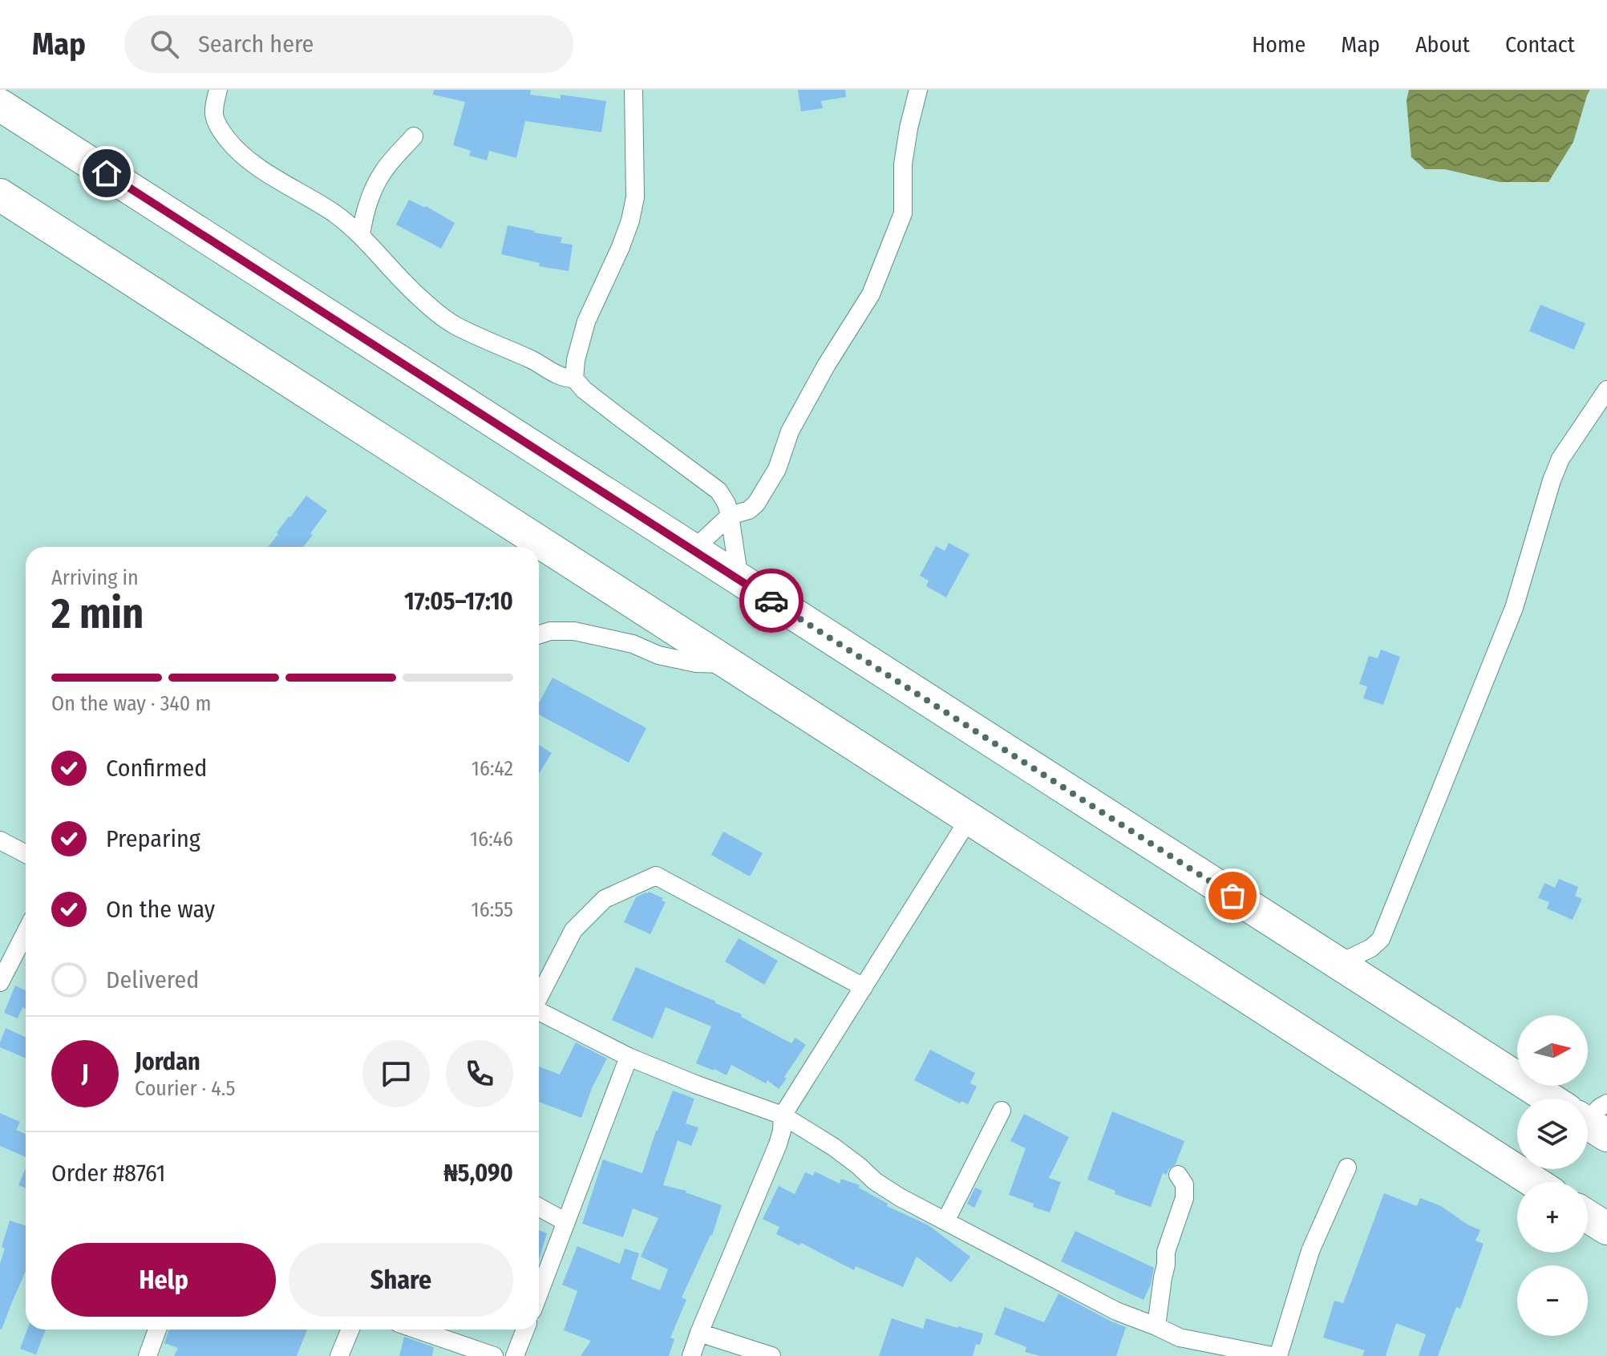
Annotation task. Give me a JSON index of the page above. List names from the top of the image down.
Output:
{
  "north": "right",
  "page": {
    "header": "Map",
    "search": "Search here",
    "nav": [
      "Home",
      "Map",
      "About",
      "Contact"
    ],
    "heading": ["2 min", "Arriving in", "17:05–17:10"],
    "panel": [
      "Jordan",
      "Courier · 4.5",
      "Order #8761",
      "₦5,090"
    ],
    "bar": "On the way · 340 m",
    "list": [
      ["Confirmed", "16:42"],
      ["Preparing", "16:46"],
      ["On the way", "16:55"],
      "Delivered"
    ],
    "map_buttons": ["+", "−"],
    "round": "J",
    "buttons": ["Help", "Share"]
  }
}
